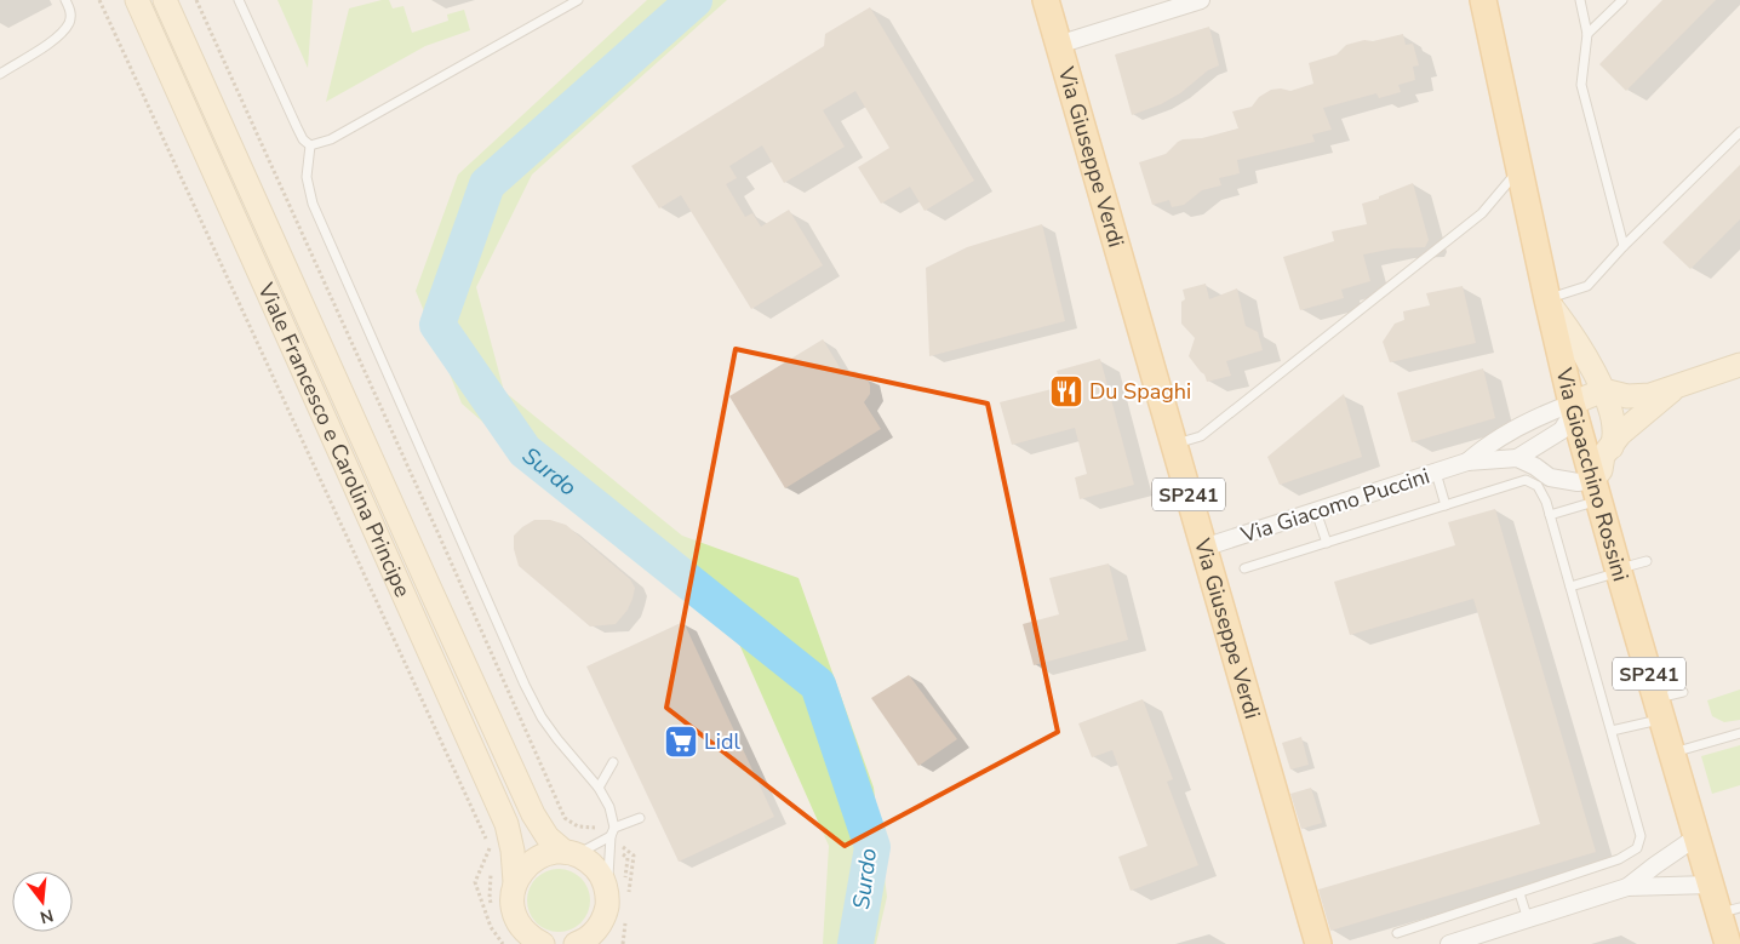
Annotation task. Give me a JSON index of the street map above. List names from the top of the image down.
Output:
{
  "streets": {
    "main road": ["Via Giuseppe Verdi", "Via Gioacchino Rossini", "SP241"],
    "street": ["Viale Francesco e Carolina Principe", "Via Giacomo Puccini"]
  },
  "crossings": [
    ["Via Giuseppe Verdi", "Via Giacomo Puccini"],
    ["Via Gioacchino Rossini", "Via Giacomo Puccini"]
  ],
  "water": ["Surdo"],
  "places": {
    "restaurant": ["Du Spaghi"],
    "supermarket": ["Lidl"]
  },
  "north": "bottom"
}
